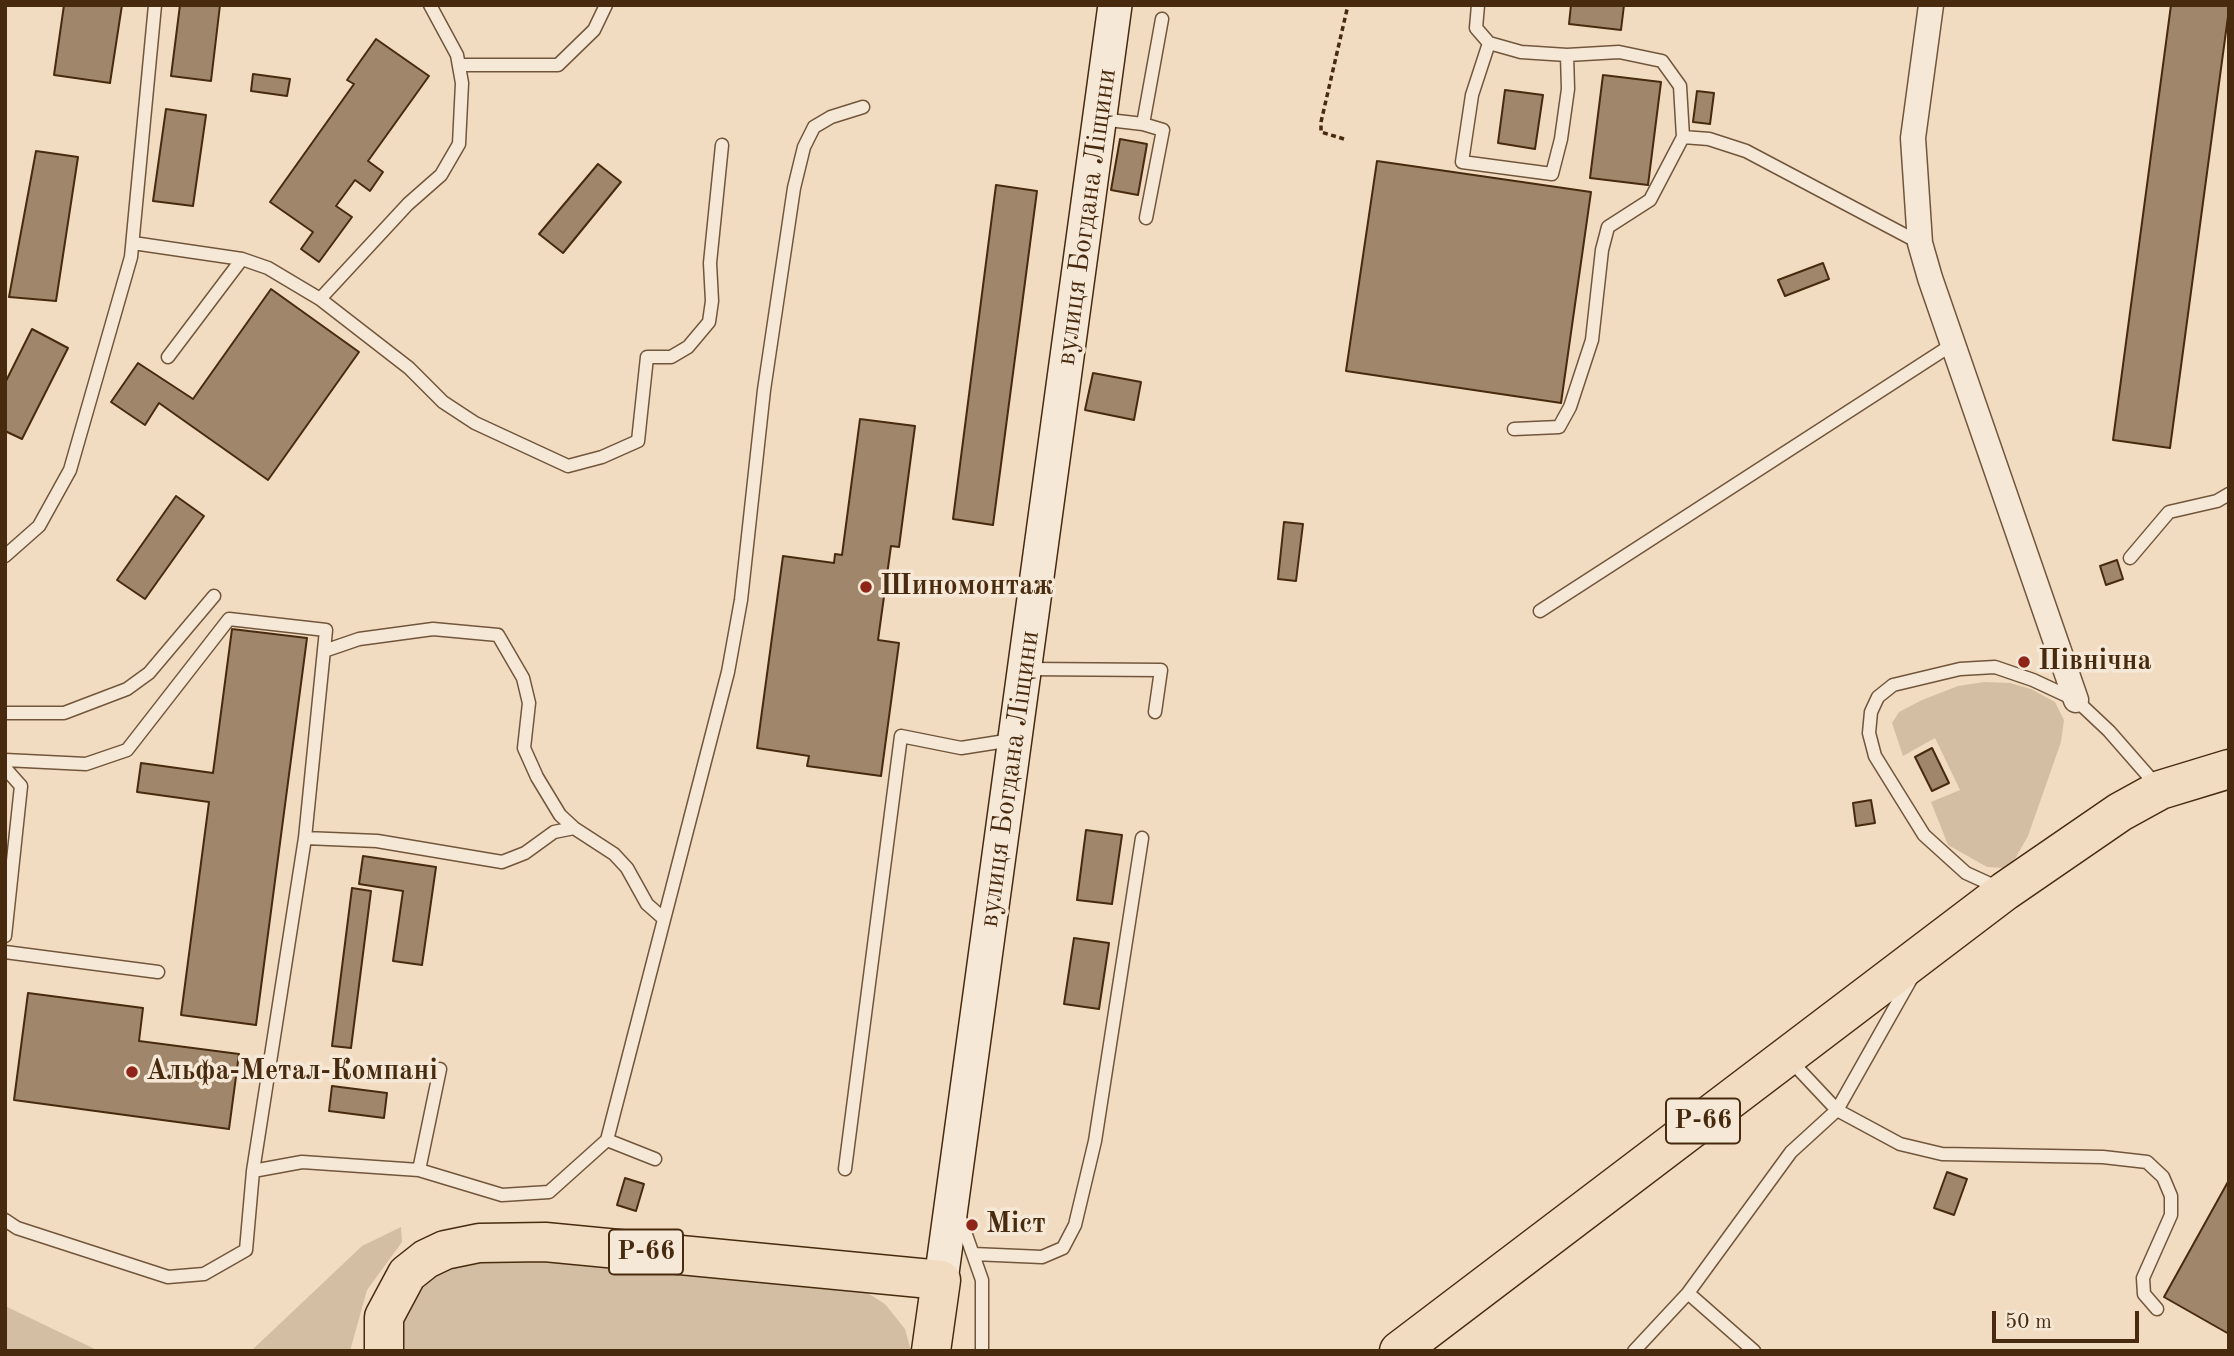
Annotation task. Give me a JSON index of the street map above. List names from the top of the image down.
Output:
{
  "streets": {
    "main road": ["вулиця Богдана Ліщини", "Р-66"]
  },
  "crossings": [
    ["вулиця Богдана Ліщини", "Р-66"]
  ],
  "places": [
    "Шиномонтаж",
    "Північна",
    "Альфа-Метал-Компані",
    "Міст"
  ],
  "scale_bar": "50 m"
}
